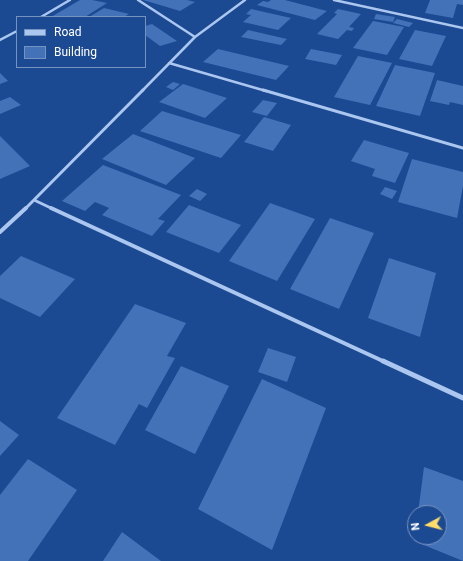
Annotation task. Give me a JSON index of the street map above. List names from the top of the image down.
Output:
{
  "legend": ["Road", "Building"],
  "north": "left"
}
